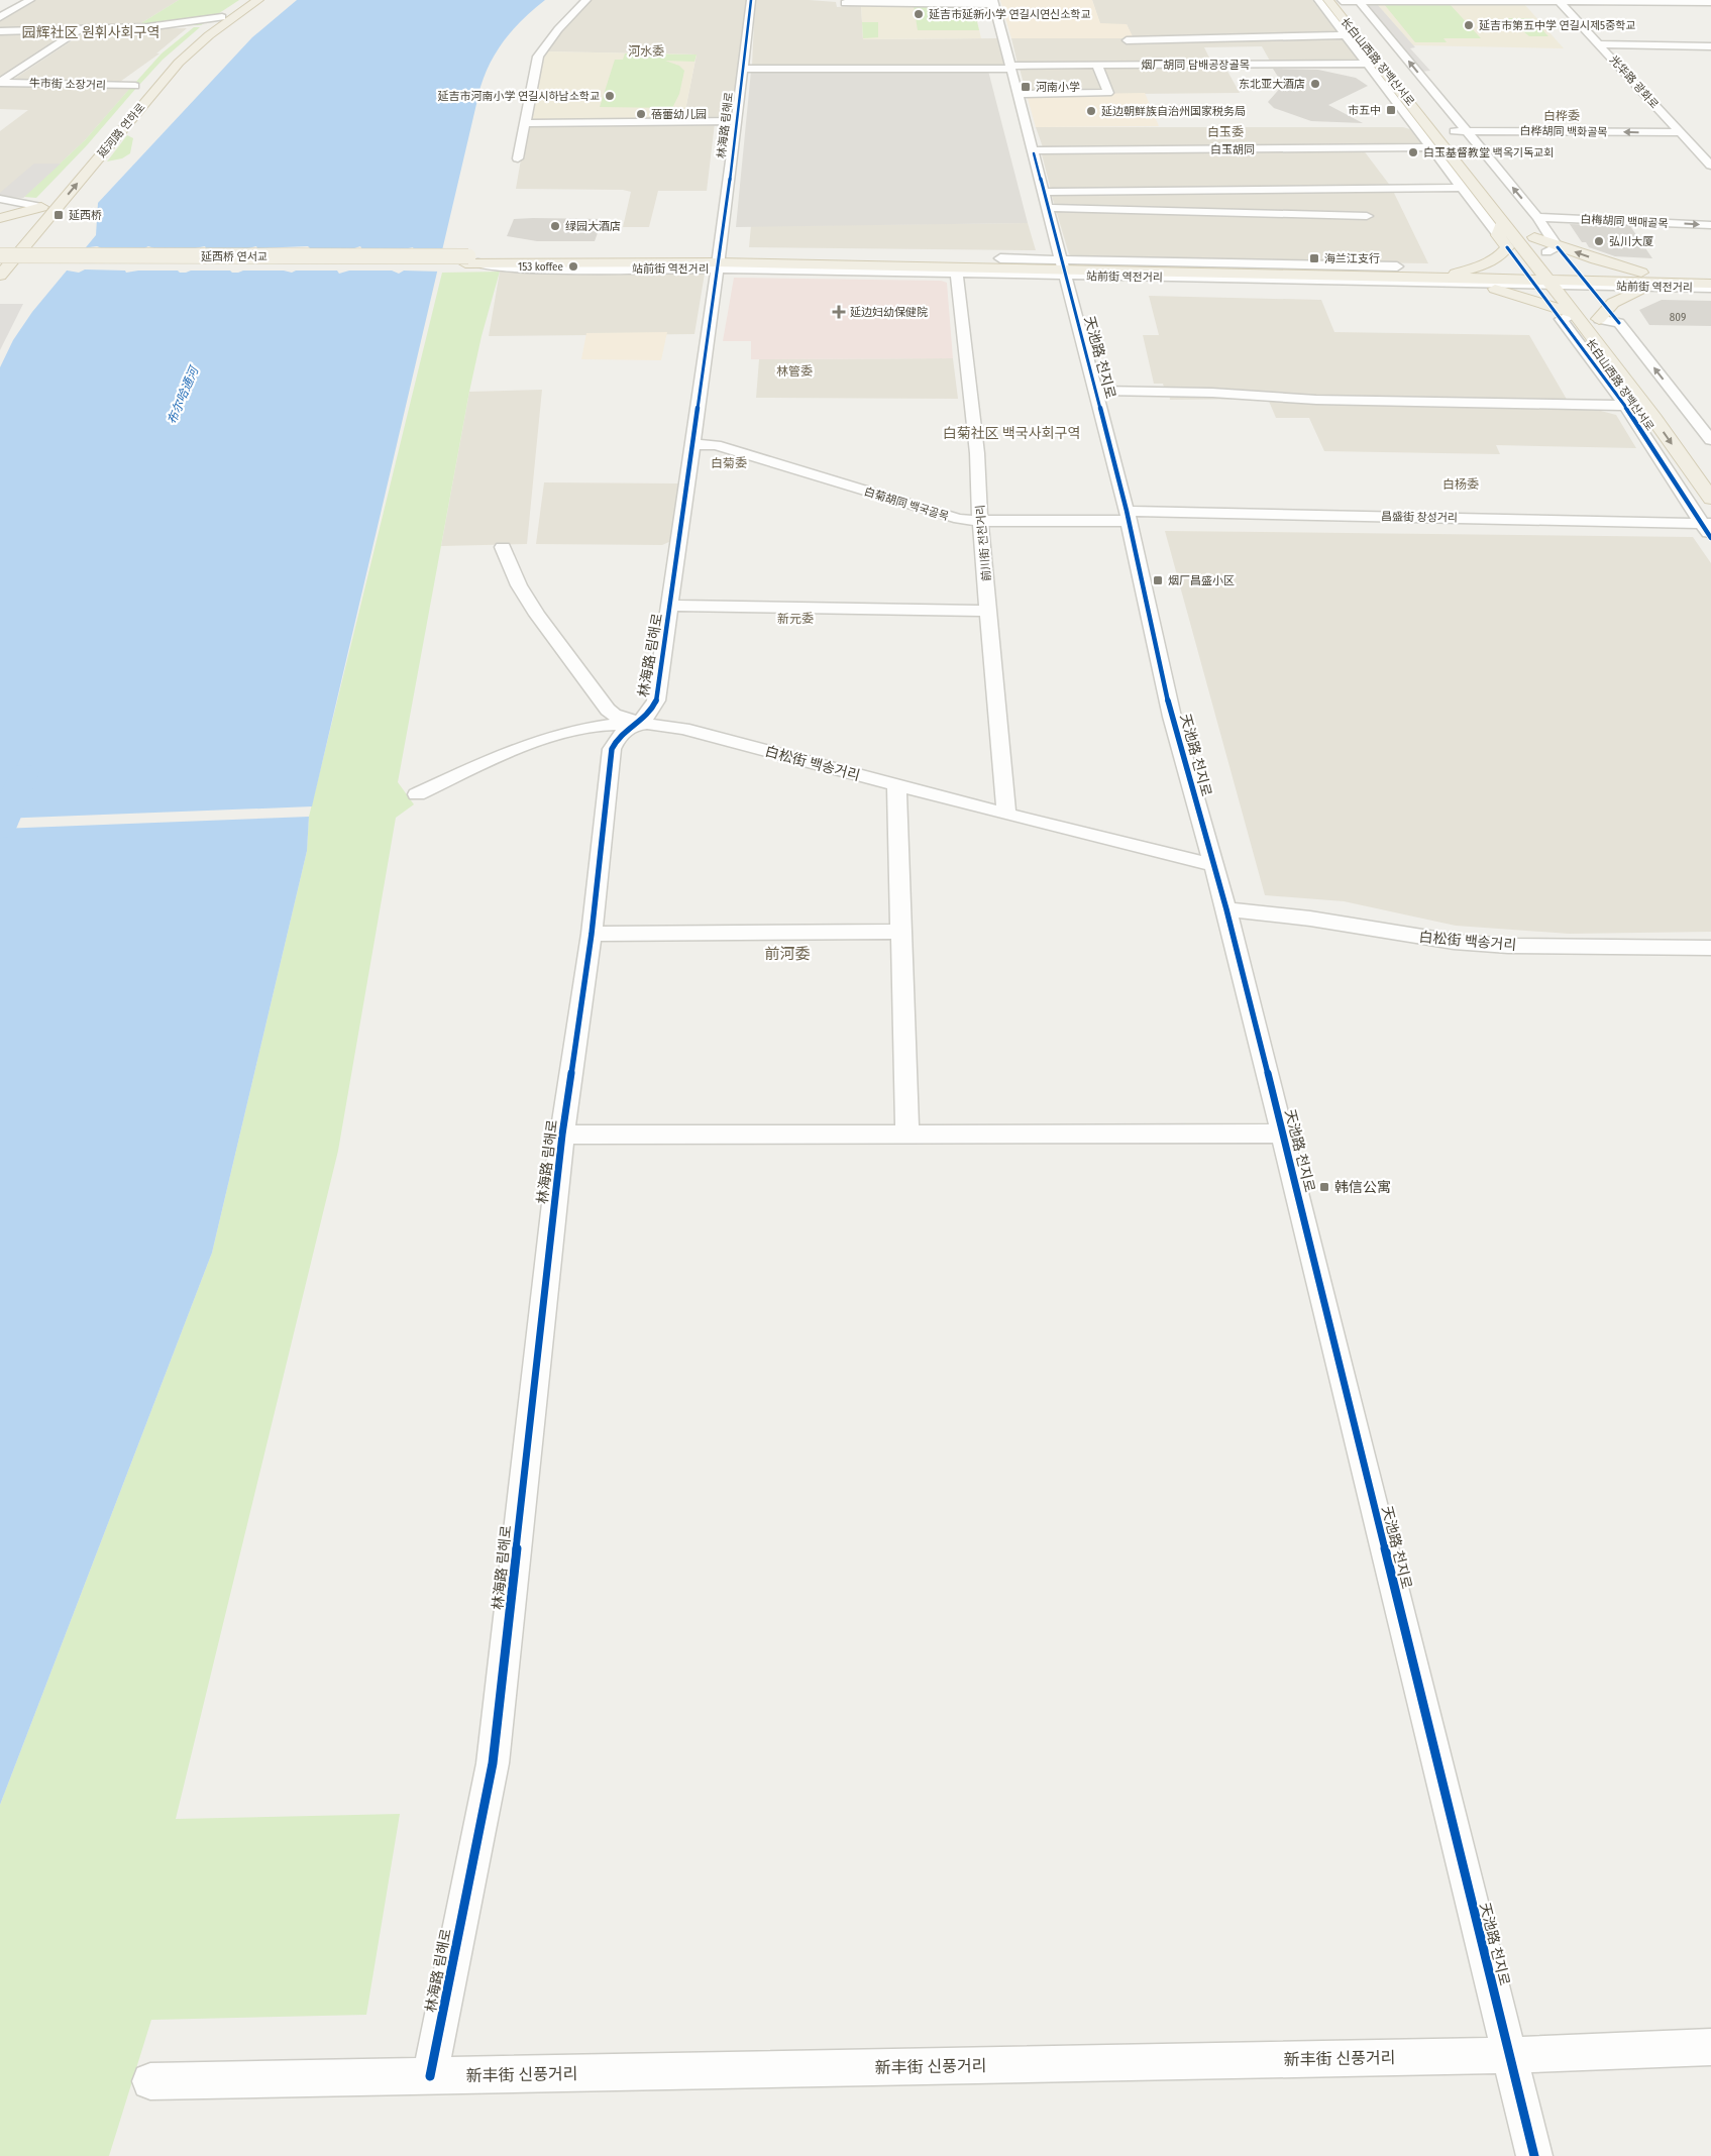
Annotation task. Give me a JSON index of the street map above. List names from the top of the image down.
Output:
{
  "streets": {
    "main road": [
      "长白山西路 장백산서로",
      "延河路 연하로",
      "延西桥 연서교",
      "站前街 역전거리"
    ],
    "street": [
      "烟厂胡同 담배공장골목",
      "光华路 광화로",
      "牛市街 소장거리",
      "林海路 림해로",
      "白桦胡同 백화골목",
      "白玉胡同",
      "白梅胡同 백매골목",
      "天池路 천지로",
      "白菊胡同 백국골목",
      "昌盛街 창성거리",
      "前川街 전천거리",
      "白松街 백송거리",
      "新丰街 신풍거리"
    ]
  },
  "crossings": [
    ["长白山西路 장백산서로", "烟厂胡同 담배공장골목"],
    ["长白山西路 장백산서로", "白桦胡同 백화골목"],
    ["长白山西路 장백산서로", "站前街 역전거리"],
    ["长白山西路 장백산서로", "昌盛街 창성거리"],
    ["烟厂胡同 담배공장골목", "林海路 림해로"],
    ["烟厂胡同 담배공장골목", "天池路 천지로"],
    ["光华路 광화로", "白桦胡同 백화골목"],
    ["林海路 림해로", "站前街 역전거리"],
    ["林海路 림해로", "白菊胡同 백국골목"],
    ["林海路 림해로", "白松街 백송거리"],
    ["林海路 림해로", "新丰街 신풍거리"],
    ["延河路 연하로", "延西桥 연서교"],
    ["白玉胡同", "天池路 천지로"],
    ["延西桥 연서교", "站前街 역전거리"],
    ["站前街 역전거리", "天池路 천지로"],
    ["站前街 역전거리", "前川街 전천거리"],
    ["天池路 천지로", "白菊胡同 백국골목"],
    ["天池路 천지로", "昌盛街 창성거리"],
    ["天池路 천지로", "白松街 백송거리"],
    ["天池路 천지로", "新丰街 신풍거리"],
    ["白菊胡同 백국골목", "昌盛街 창성거리"],
    ["白菊胡同 백국골목", "前川街 전천거리"],
    ["前川街 전천거리", "白松街 백송거리"]
  ],
  "districts": [
    "园辉社区 원휘사회구역",
    "河水委",
    "白桦委",
    "白玉委",
    "林管委",
    "白菊社区 백국사회구역",
    "白菊委",
    "白杨委",
    "新元委",
    "前河委"
  ],
  "water": ["布尔哈通河"],
  "places": {
    "other": [
      "延吉市延新小学 연길시연신소학교",
      "延吉市第五中学 연길시제5중학교",
      "东北亚大酒店",
      "延吉市河南小学 연길시하남소학교",
      "延边朝鲜族自治州国家税务局",
      "蓓蕾幼儿园",
      "白玉基督教堂 백옥기독교회",
      "绿园大酒店",
      "弘川大厦",
      "153 koffee"
    ],
    "transit": [
      "河南小学",
      "市五中",
      "延西桥",
      "海兰江支行",
      "烟厂昌盛小区",
      "韩信公寓"
    ],
    "health": ["延边妇幼保健院"]
  },
  "house_numbers": ["809"]
}
